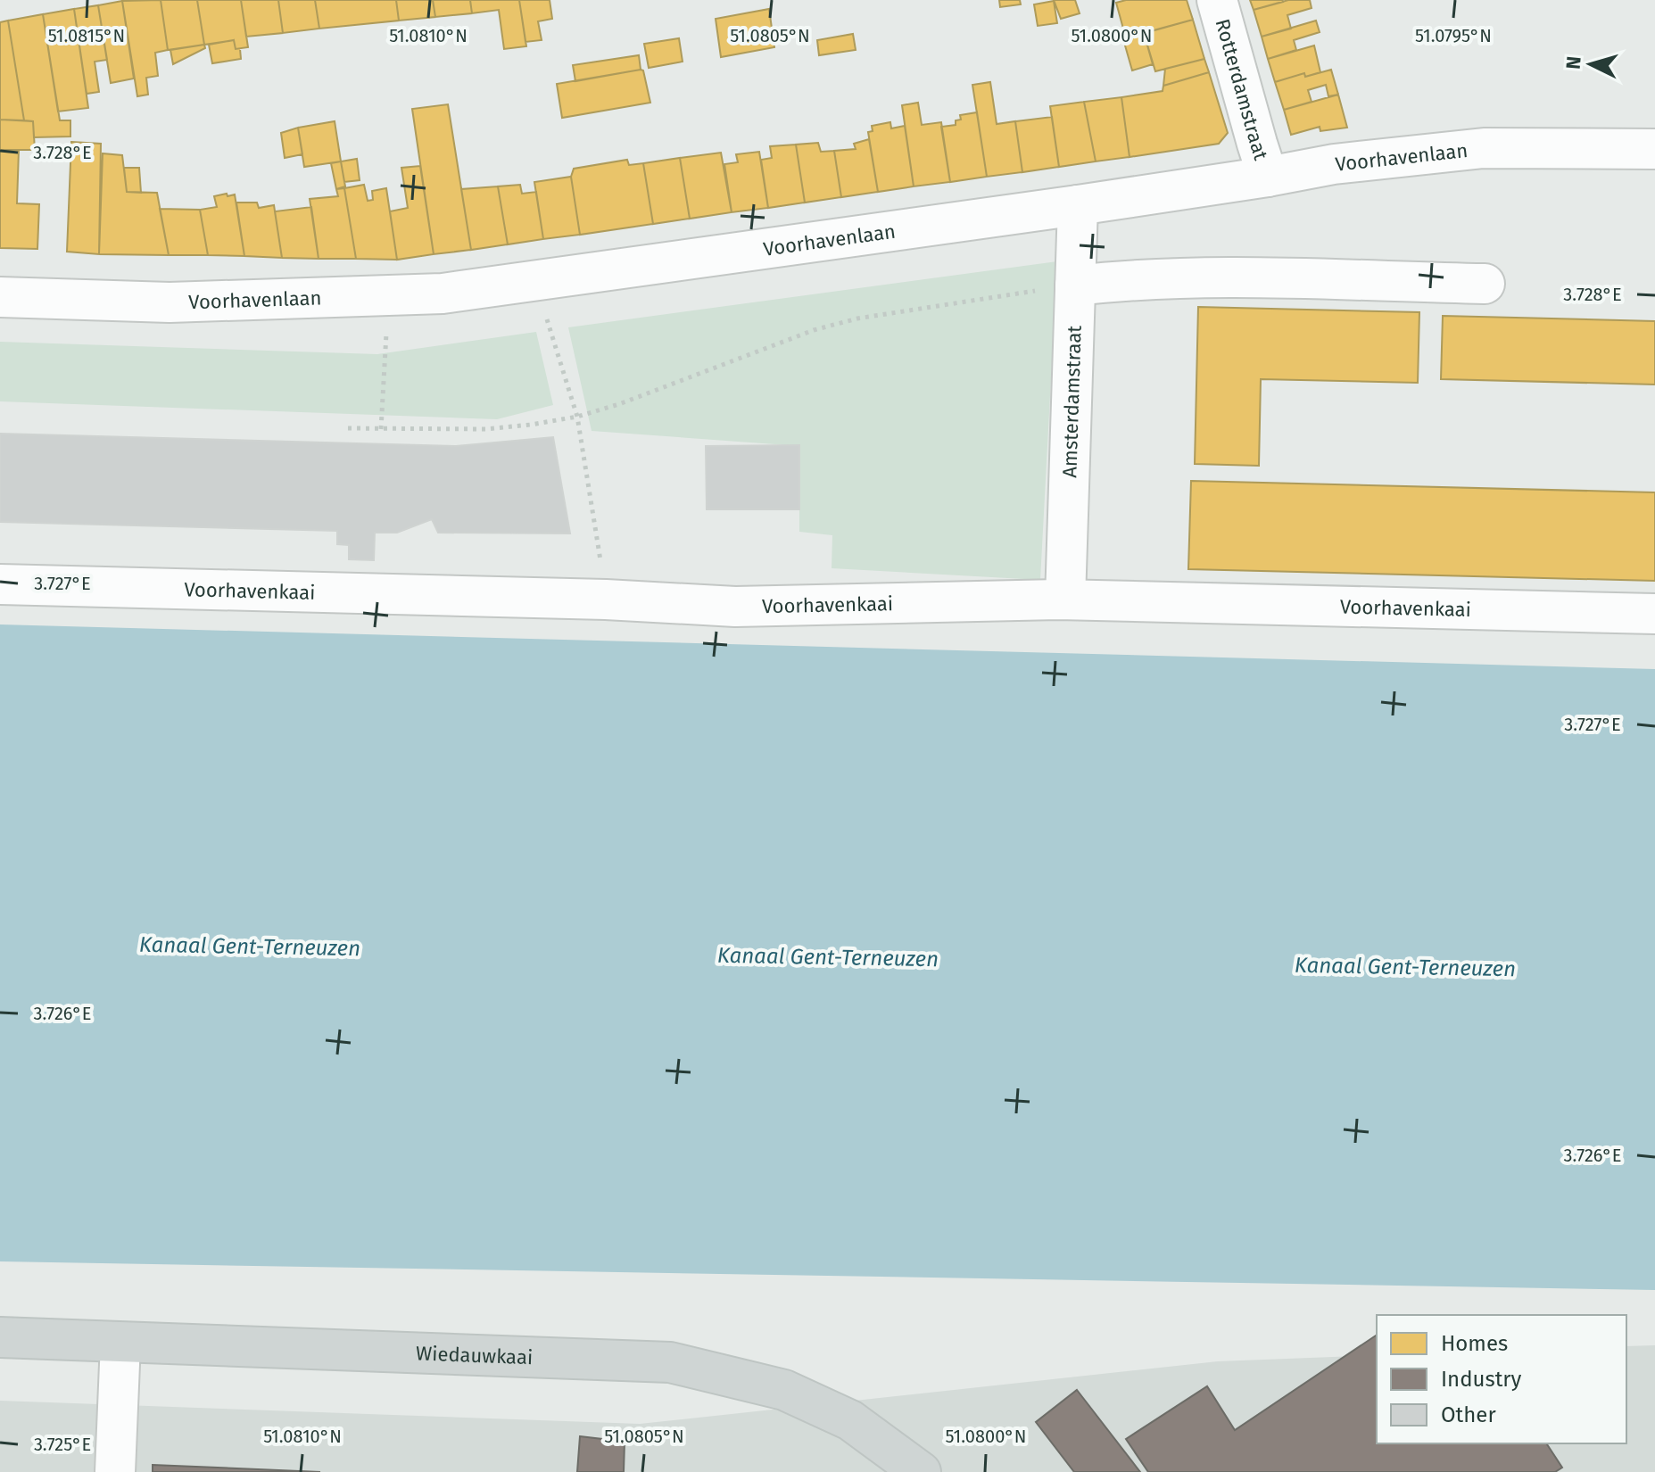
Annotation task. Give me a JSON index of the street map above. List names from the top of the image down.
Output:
{
  "streets": {
    "main road": ["Wiedauwkaai"],
    "street": [
      "Rotterdamstraat",
      "Voorhavenlaan",
      "Amsterdamstraat",
      "Voorhavenkaai"
    ]
  },
  "crossings": [
    ["Rotterdamstraat", "Voorhavenlaan"],
    ["Voorhavenlaan", "Amsterdamstraat"],
    ["Amsterdamstraat", "Voorhavenkaai"]
  ],
  "water": ["Kanaal Gent-Terneuzen"],
  "legend": ["Homes", "Industry", "Other"],
  "north": "left",
  "coordinates": [
    "51.0810°N",
    "51.0805°N",
    "51.0800°N",
    "51.0795°N",
    "51.0815°N",
    "3.728°E",
    "3.727°E",
    "3.726°E",
    "3.725°E"
  ]
}
